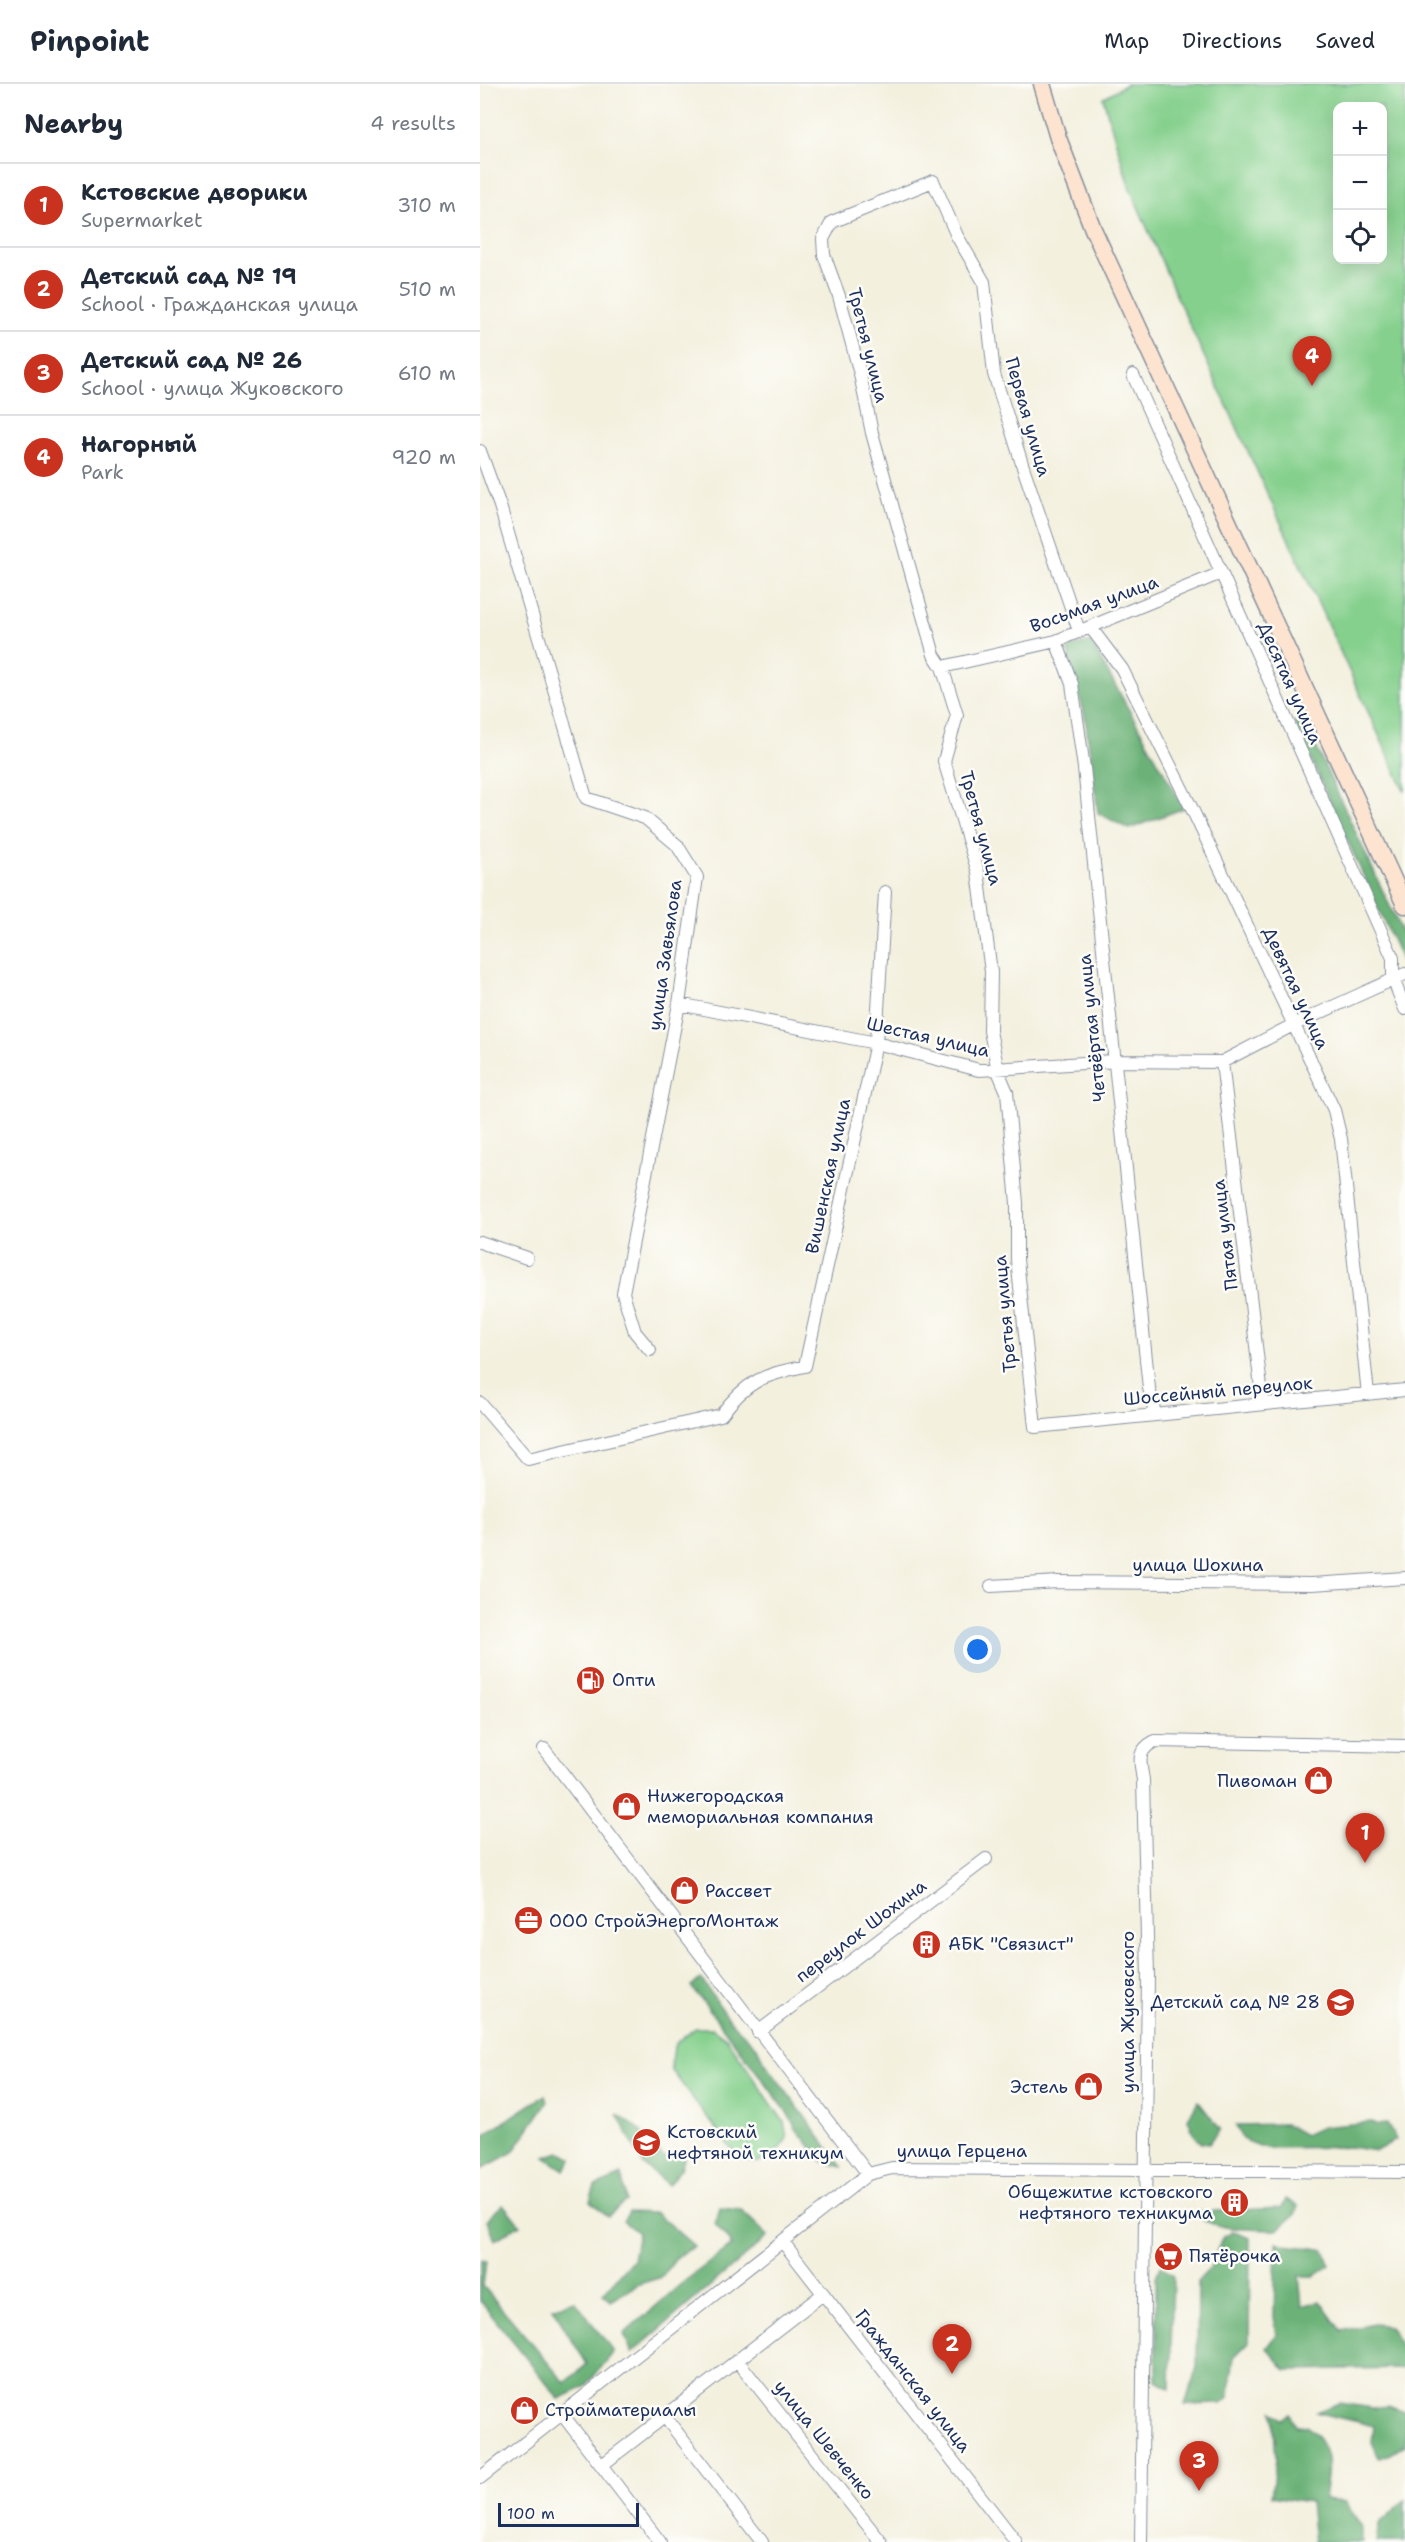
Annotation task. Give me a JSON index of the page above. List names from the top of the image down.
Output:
{
  "streets": {
    "street": [
      "Третья улица",
      "Первая улица",
      "Восьмая улица",
      "Десятая улица",
      "улица Завьялова",
      "Девятая улица",
      "Четвёртая улица",
      "Шестая улица",
      "Вишенская улица",
      "Пятая улица",
      "Шоссейный переулок",
      "улица Шохина",
      "переулок Шохина",
      "улица Жуковского",
      "улица Герцена",
      "Гражданская улица",
      "улица Шевченко"
    ]
  },
  "crossings": [
    ["Третья улица", "Первая улица"],
    ["Третья улица", "Восьмая улица"],
    ["Третья улица", "Шестая улица"],
    ["Третья улица", "Шоссейный переулок"],
    ["Первая улица", "Восьмая улица"],
    ["Первая улица", "Девятая улица"],
    ["Восьмая улица", "Десятая улица"],
    ["Восьмая улица", "Девятая улица"],
    ["Восьмая улица", "Четвёртая улица"],
    ["Десятая улица", "Шестая улица"],
    ["улица Завьялова", "Шестая улица"],
    ["Девятая улица", "Шестая улица"],
    ["Девятая улица", "Шоссейный переулок"],
    ["Четвёртая улица", "Шестая улица"],
    ["Четвёртая улица", "Шоссейный переулок"],
    ["Шестая улица", "Вишенская улица"],
    ["Шестая улица", "Пятая улица"],
    ["Пятая улица", "Шоссейный переулок"],
    ["улица Жуковского", "улица Герцена"],
    ["улица Герцена", "Гражданская улица"]
  ],
  "places": {
    "fuel station": ["Опти"],
    "shop": [
      "Пивоман",
      "Нижегородская мемориальная компания",
      "Рассвет",
      "Эстель",
      "Стройматериалы"
    ],
    "office": ["ООО СтройЭнергоМонтаж"],
    "building": ["АБК \"Связист\"", "Общежитие кстовского нефтяного техникума"],
    "school or university": ["Детский сад № 28", "Кстовский нефтяной техникум"],
    "supermarket": ["Пятёрочка"]
  },
  "scale_bar": "100 m",
  "page": {
    "header": "Pinpoint",
    "nav": ["Map", "Directions", "Saved"],
    "heading": ["Nearby", "4 results"],
    "map_buttons": ["+", "−"],
    "list": [
      {
        "mark": "1",
        "name": "Кстовские дворики",
        "note": "Supermarket",
        "value": "310 m"
      },
      {
        "mark": "2",
        "name": "Детский сад № 19",
        "note": "School · Гражданская улица",
        "value": "510 m"
      },
      {
        "mark": "3",
        "name": "Детский сад № 26",
        "note": "School · улица Жуковского",
        "value": "610 m"
      },
      {
        "mark": "4",
        "name": "Нагорный",
        "note": "Park",
        "value": "920 m"
      }
    ],
    "pins": [
      "4",
      "1",
      "2",
      "3"
    ],
    "scale": "100 m"
  }
}
